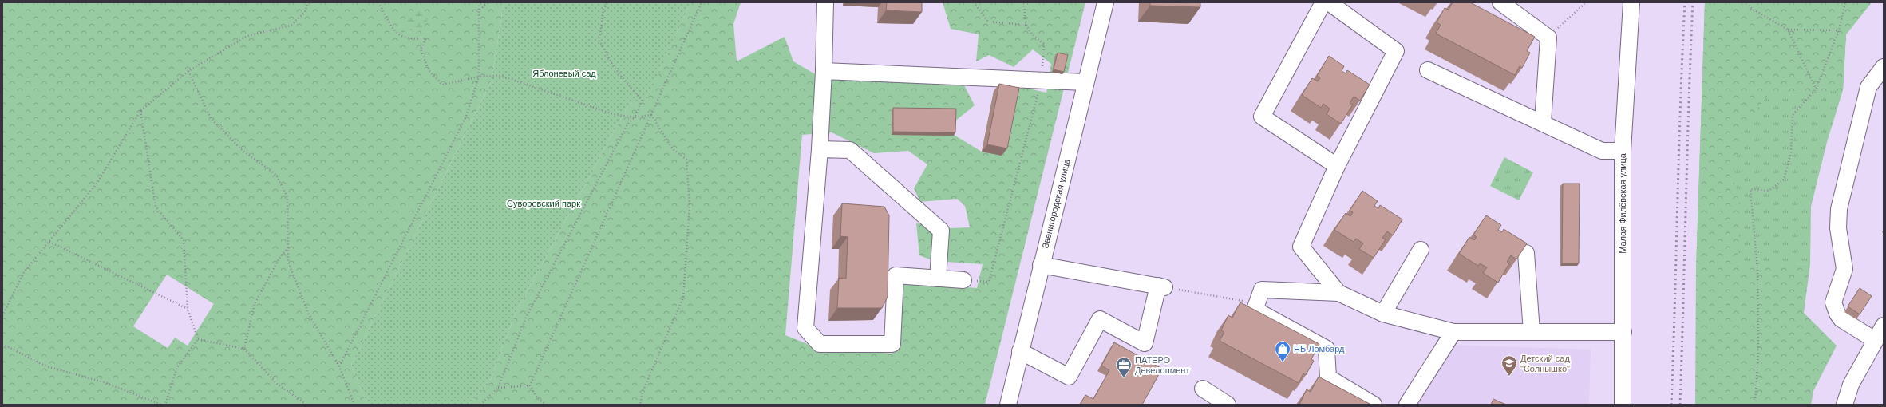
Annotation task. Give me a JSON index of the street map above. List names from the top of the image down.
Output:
{
  "streets": {
    "street": ["Звенигородская улица", "Малая Филёвская улица"]
  },
  "parks": ["Яблоневый сад", "Суворовский парк"],
  "places": {
    "shop": ["НБ Ломбард"],
    "school or university": ["Детский сад \"Солнышко\""],
    "office": ["ПАТЕРО Девелопмент"]
  }
}
